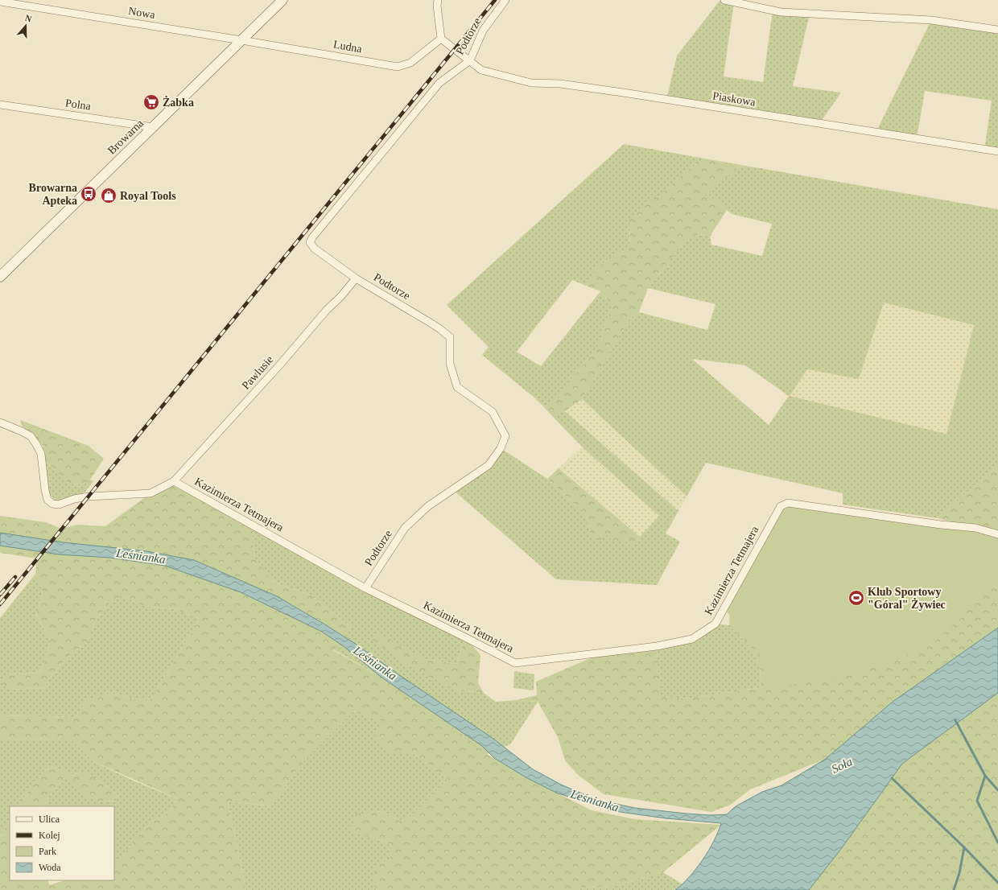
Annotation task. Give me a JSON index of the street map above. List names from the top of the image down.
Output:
{
  "streets": {
    "street": [
      "Nowa",
      "Podtorze",
      "Ludna",
      "Piaskowa",
      "Polna",
      "Browarna",
      "Pawlusie",
      "Kazimierza Tetmajera"
    ]
  },
  "crossings": [
    ["Nowa", "Ludna"],
    ["Nowa", "Browarna"],
    ["Podtorze", "Piaskowa"],
    ["Podtorze", "Pawlusie"],
    ["Podtorze", "Kazimierza Tetmajera"],
    ["Ludna", "Browarna"],
    ["Polna", "Browarna"],
    ["Pawlusie", "Kazimierza Tetmajera"]
  ],
  "water": ["Leśnianka", "Soła"],
  "places": {
    "supermarket": ["Żabka"],
    "bus stop": ["Browarna Apteka"],
    "shop": ["Royal Tools"],
    "sports": ["Klub Sportowy \"Góral\" Żywiec"]
  },
  "legend": [
    "Ulica",
    "Kolej",
    "Park",
    "Woda"
  ],
  "north": "top"
}
